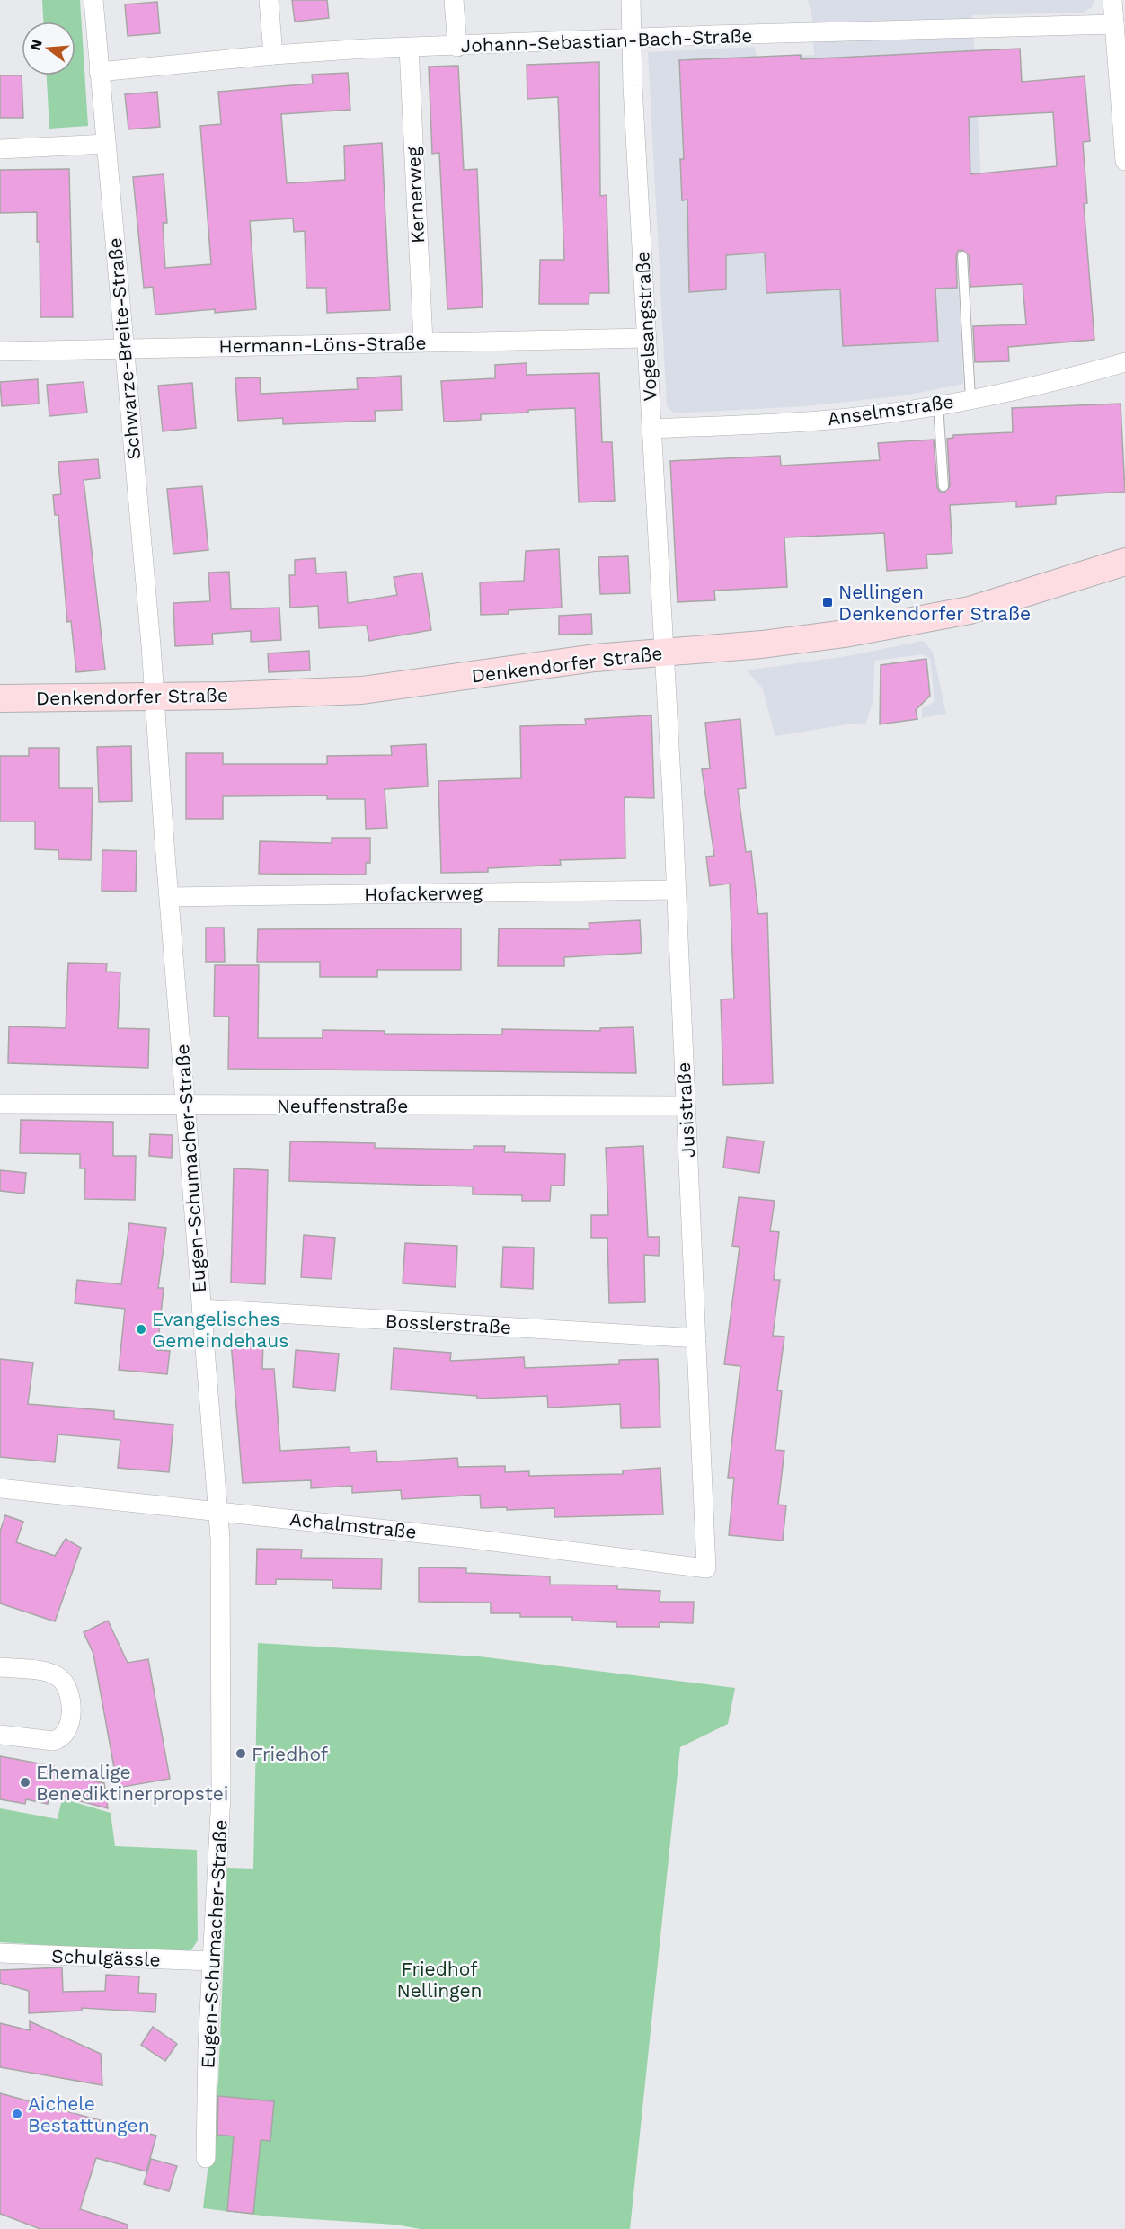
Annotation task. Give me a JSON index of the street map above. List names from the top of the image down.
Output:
{
  "streets": {
    "main road": ["Denkendorfer Straße"],
    "street": [
      "Johann-Sebastian-Bach-Straße",
      "Kernerweg",
      "Vogelsangstraße",
      "Hermann-Löns-Straße",
      "Schwarze-Breite-Straße",
      "Anselmstraße",
      "Hofackerweg",
      "Neuffenstraße",
      "Jusistraße",
      "Eugen-Schumacher-Straße",
      "Bosslerstraße",
      "Achalmstraße",
      "Schulgässle"
    ]
  },
  "crossings": [
    ["Johann-Sebastian-Bach-Straße", "Kernerweg"],
    ["Johann-Sebastian-Bach-Straße", "Vogelsangstraße"],
    ["Johann-Sebastian-Bach-Straße", "Schwarze-Breite-Straße"],
    ["Kernerweg", "Hermann-Löns-Straße"],
    ["Vogelsangstraße", "Hermann-Löns-Straße"],
    ["Vogelsangstraße", "Anselmstraße"],
    ["Vogelsangstraße", "Denkendorfer Straße"],
    ["Vogelsangstraße", "Jusistraße"],
    ["Hermann-Löns-Straße", "Schwarze-Breite-Straße"],
    ["Schwarze-Breite-Straße", "Denkendorfer Straße"],
    ["Schwarze-Breite-Straße", "Eugen-Schumacher-Straße"],
    ["Denkendorfer Straße", "Jusistraße"],
    ["Denkendorfer Straße", "Eugen-Schumacher-Straße"],
    ["Hofackerweg", "Jusistraße"],
    ["Hofackerweg", "Eugen-Schumacher-Straße"],
    ["Neuffenstraße", "Jusistraße"],
    ["Neuffenstraße", "Eugen-Schumacher-Straße"],
    ["Jusistraße", "Bosslerstraße"],
    ["Jusistraße", "Achalmstraße"],
    ["Eugen-Schumacher-Straße", "Bosslerstraße"],
    ["Eugen-Schumacher-Straße", "Achalmstraße"],
    ["Eugen-Schumacher-Straße", "Schulgässle"]
  ],
  "parks": ["Friedhof Nellingen"],
  "places": {
    "transit": ["Nellingen Denkendorfer Straße"],
    "other": [
      "Evangelisches Gemeindehaus",
      "Friedhof",
      "Ehemalige Benediktinerpropstei",
      "Aichele Bestattungen"
    ]
  },
  "north": "left"
}
